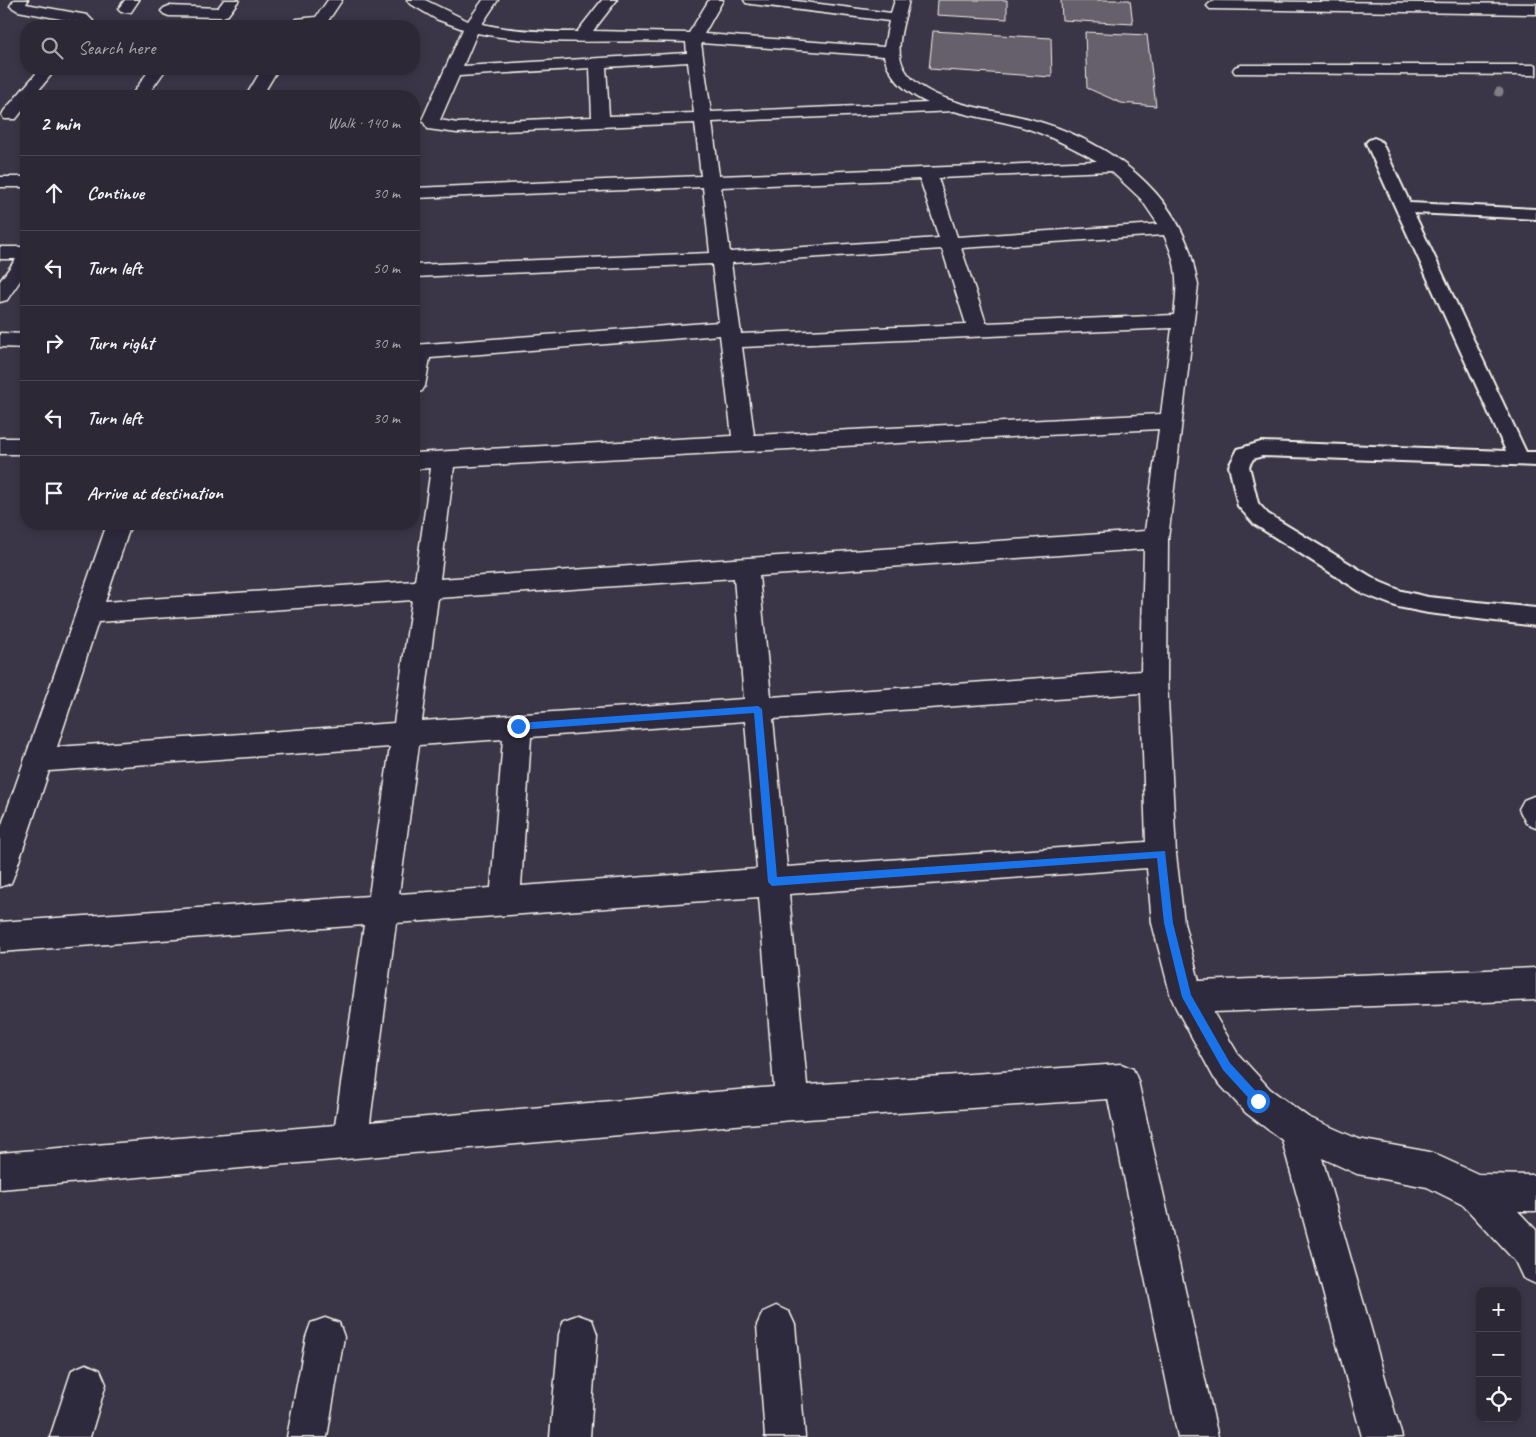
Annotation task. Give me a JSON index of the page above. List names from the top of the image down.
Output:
{
  "page": {
    "search": "Search here",
    "heading": ["2 min", "Walk · 140 m"],
    "list": [
      ["Continue", "30 m"],
      ["Turn left", "50 m"],
      ["Turn right", "30 m"],
      ["Turn left", "30 m"],
      "Arrive at destination"
    ],
    "map_buttons": ["+", "−"]
  }
}
